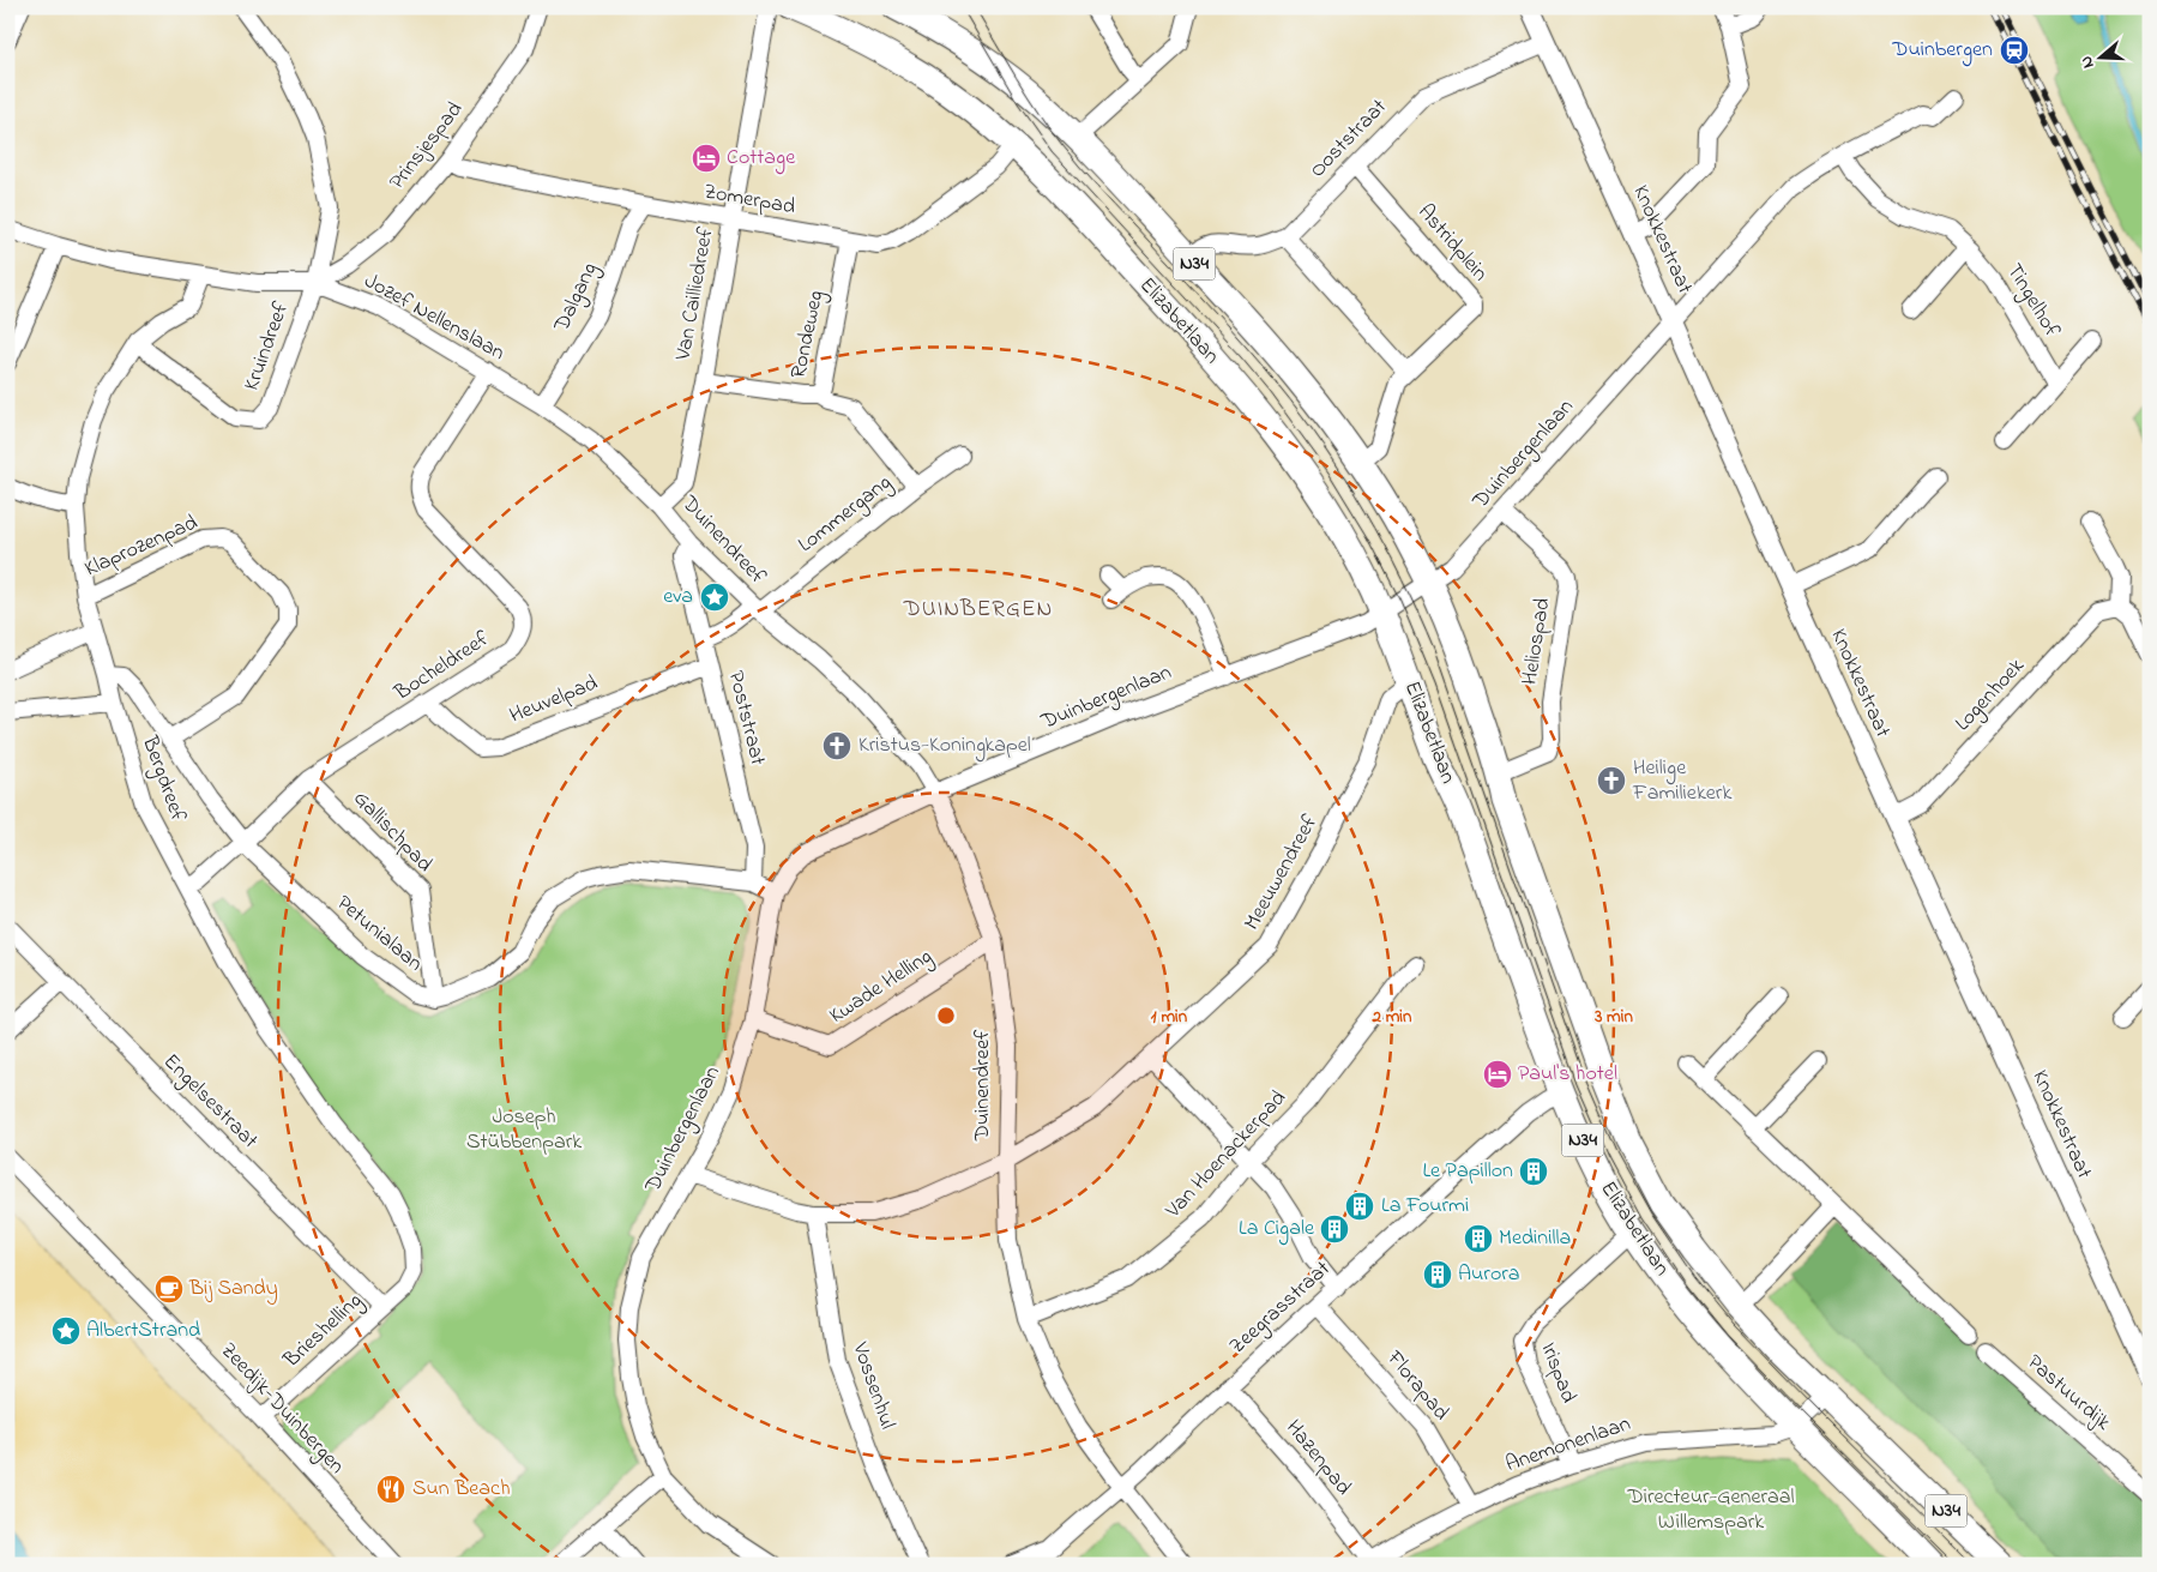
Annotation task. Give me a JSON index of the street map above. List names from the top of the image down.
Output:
{
  "streets": {
    "main road": ["N34", "Elizabetlaan"],
    "street": [
      "Ooststraat",
      "Prinsjespad",
      "Zomerpad",
      "Knokkestraat",
      "Astridplein",
      "Van Cailliedreef",
      "Dalgang",
      "Tingelhof",
      "Jozef Nellenslaan",
      "Rondeweg",
      "Kruindreef",
      "Duinbergenlaan",
      "Lommergang",
      "Duinendreef",
      "Klaprozenpad",
      "Heliospad",
      "Bocheldreef",
      "Logenhoek",
      "Heuvelpad",
      "Poststraat",
      "Bergdreef",
      "Gallischpad",
      "Meeuwendreef",
      "Petunialaan",
      "Kwade Helling",
      "Engelsestraat",
      "Van Hoenackerpad",
      "Zeegrasstraat",
      "Brieshelling",
      "Irispad",
      "Vossenhul",
      "Florapad",
      "Pastuurdijk",
      "Zeedijk-Duinbergen",
      "Anemonenlaan",
      "Hazenpad"
    ]
  },
  "crossings": [
    ["Ooststraat", "Knokkestraat"],
    ["Ooststraat", "Astridplein"],
    ["Ooststraat", "Elizabetlaan"],
    ["Prinsjespad", "Zomerpad"],
    ["Prinsjespad", "Jozef Nellenslaan"],
    ["Prinsjespad", "Kruindreef"],
    ["Zomerpad", "Van Cailliedreef"],
    ["Zomerpad", "Dalgang"],
    ["Zomerpad", "Elizabetlaan"],
    ["Zomerpad", "Rondeweg"],
    ["Knokkestraat", "Duinbergenlaan"],
    ["Knokkestraat", "Logenhoek"],
    ["Astridplein", "Elizabetlaan"],
    ["Van Cailliedreef", "Jozef Nellenslaan"],
    ["Van Cailliedreef", "Rondeweg"],
    ["Van Cailliedreef", "Duinendreef"],
    ["Dalgang", "Jozef Nellenslaan"],
    ["Tingelhof", "Duinbergenlaan"],
    ["Jozef Nellenslaan", "Kruindreef"],
    ["Jozef Nellenslaan", "Duinendreef"],
    ["Jozef Nellenslaan", "Bocheldreef"],
    ["Jozef Nellenslaan", "Bergdreef"],
    ["Elizabetlaan", "Duinbergenlaan"],
    ["Elizabetlaan", "Heliospad"],
    ["Elizabetlaan", "Meeuwendreef"],
    ["Elizabetlaan", "Zeegrasstraat"],
    ["Elizabetlaan", "Irispad"],
    ["Elizabetlaan", "Anemonenlaan"],
    ["Kruindreef", "Bergdreef"],
    ["Duinbergenlaan", "Duinendreef"],
    ["Duinbergenlaan", "Heliospad"],
    ["Duinbergenlaan", "Meeuwendreef"],
    ["Duinbergenlaan", "Kwade Helling"],
    ["Lommergang", "Duinendreef"],
    ["Duinendreef", "Poststraat"],
    ["Duinendreef", "Meeuwendreef"],
    ["Duinendreef", "Kwade Helling"],
    ["Duinendreef", "Van Hoenackerpad"],
    ["Duinendreef", "Zeegrasstraat"],
    ["Klaprozenpad", "Bergdreef"],
    ["Klaprozenpad", "Petunialaan"],
    ["Bocheldreef", "Heuvelpad"],
    ["Bocheldreef", "Bergdreef"],
    ["Bocheldreef", "Gallischpad"],
    ["Bocheldreef", "Petunialaan"],
    ["Heuvelpad", "Poststraat"],
    ["Bergdreef", "Petunialaan"],
    ["Bergdreef", "Engelsestraat"],
    ["Bergdreef", "Brieshelling"],
    ["Gallischpad", "Petunialaan"],
    ["Meeuwendreef", "Vossenhul"],
    ["Engelsestraat", "Brieshelling"],
    ["Zeegrasstraat", "Florapad"],
    ["Zeegrasstraat", "Hazenpad"],
    ["Brieshelling", "Zeedijk-Duinbergen"],
    ["Irispad", "Anemonenlaan"],
    ["Florapad", "Anemonenlaan"],
    ["Anemonenlaan", "Hazenpad"]
  ],
  "districts": ["DUINBERGEN"],
  "parks": ["Joseph Stübbenpark", "Directeur-Generaal Willemspark"],
  "places": {
    "station": ["Duinbergen"],
    "hotel": ["Cottage", "Paul's hotel"],
    "place": ["eva", "AlbertStrand"],
    "church": ["Kristus-Koningkapel", "Heilige Familiekerk"],
    "building": [
      "Le Papillon",
      "La Fourmi",
      "La Cigale",
      "Medinilla",
      "Aurora"
    ],
    "cafe": ["Bij Sandy"],
    "restaurant": ["Sun Beach"]
  },
  "north": "left",
  "rings": ["1 min", "2 min", "3 min"]
}
